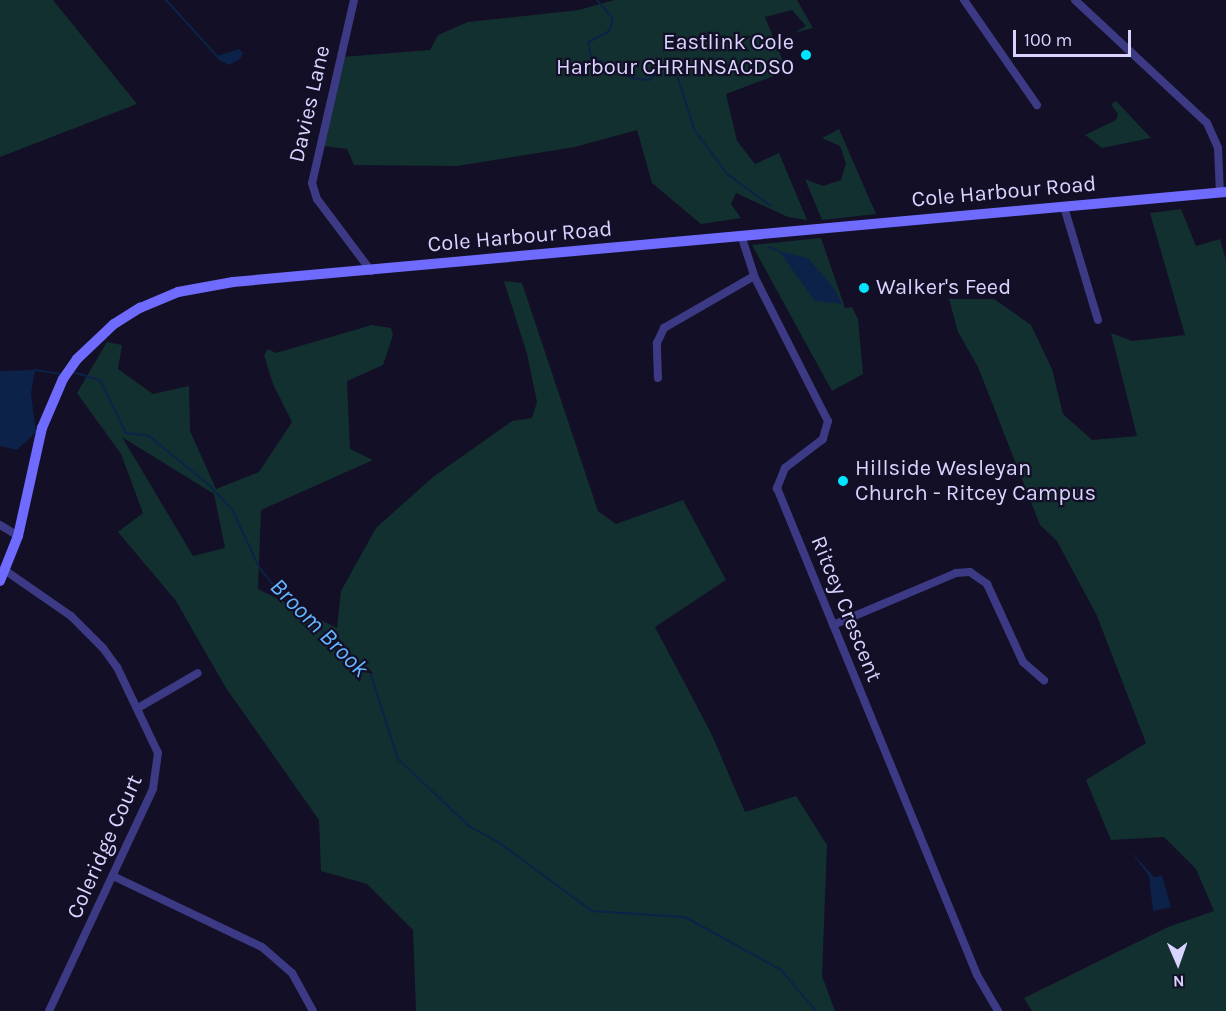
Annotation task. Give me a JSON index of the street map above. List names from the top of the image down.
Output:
{
  "streets": {
    "main road": ["Cole Harbour Road"],
    "street": ["Davies Lane", "Ritcey Crescent", "Coleridge Court"]
  },
  "crossings": [
    ["Davies Lane", "Cole Harbour Road"],
    ["Cole Harbour Road", "Ritcey Crescent"],
    ["Cole Harbour Road", "Coleridge Court"]
  ],
  "water": ["Broom Brook"],
  "places": ["Eastlink Cole Harbour CHRHNSACDS0", "Walker's Feed", "Hillside Wesleyan Church - Ritcey Campus"],
  "scale_bar": "100 m",
  "north": "bottom"
}
